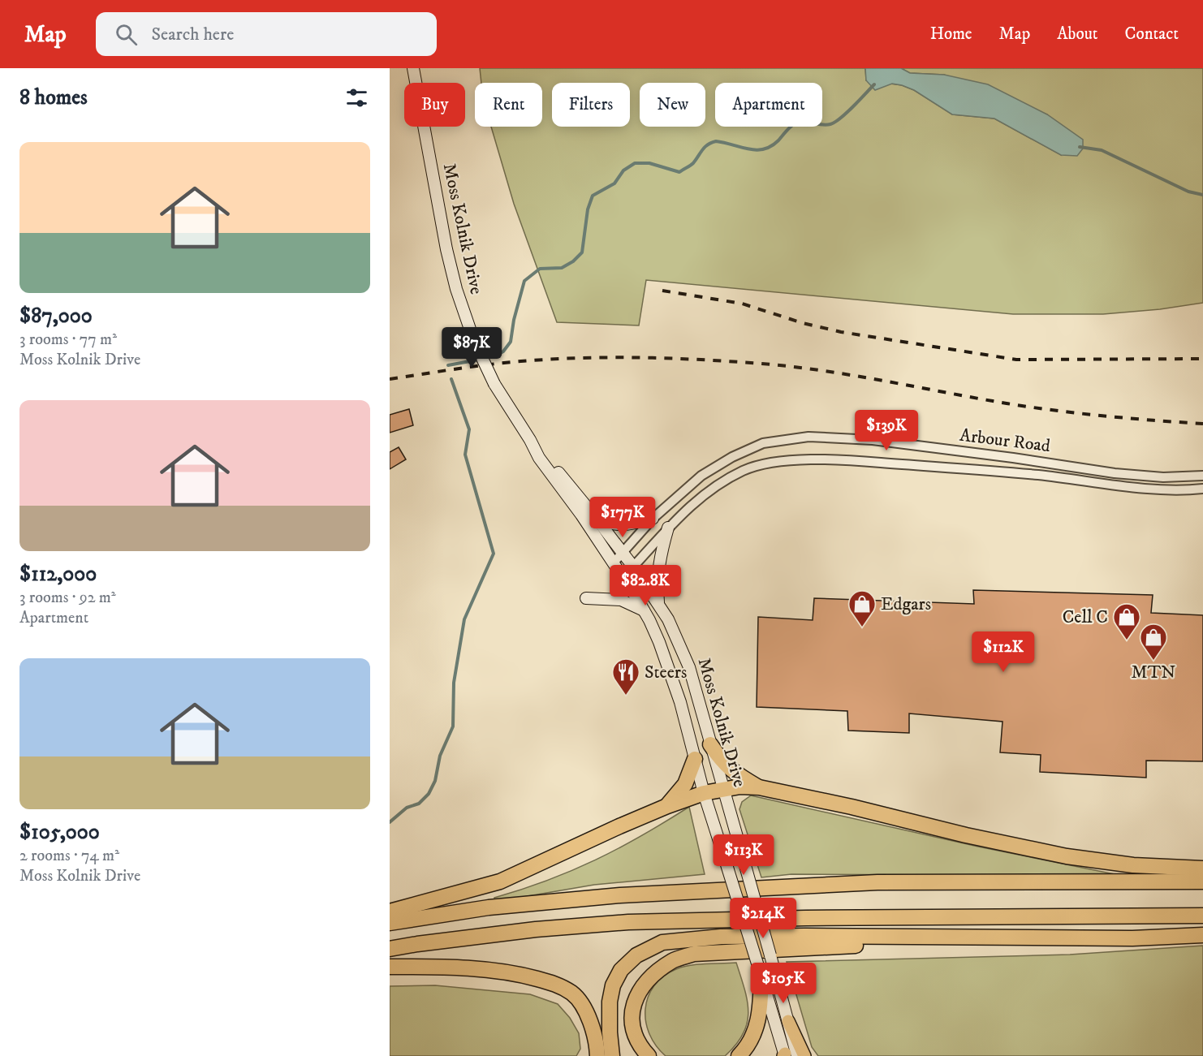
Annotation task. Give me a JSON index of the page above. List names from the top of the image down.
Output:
{
  "streets": {
    "main road": ["Moss Kolnik Drive"],
    "street": ["Arbour Road"]
  },
  "crossings": [
    ["Moss Kolnik Drive", "Arbour Road"]
  ],
  "places": {
    "shop": ["Edgars", "Cell C", "MTN"],
    "restaurant": ["Steers"]
  },
  "page": {
    "header": "Map",
    "search": "Search here",
    "nav": [
      "Home",
      "Map",
      "About",
      "Contact"
    ],
    "heading": "8 homes",
    "chip": [
      "Buy",
      "Rent",
      "Filters",
      "New",
      "Apartment"
    ],
    "list": [
      {
        "name": "$87,000",
        "note": "3 rooms · 77 m² · Moss Kolnik Drive"
      },
      {
        "name": "$112,000",
        "note": "3 rooms · 92 m² · Apartment"
      },
      {
        "name": "$105,000",
        "note": "2 rooms · 74 m² · Moss Kolnik Drive"
      }
    ],
    "price": [
      "$87K",
      "$139K",
      "$177K",
      "$82.8K",
      "$112K",
      "$113K",
      "$214K",
      "$105K"
    ]
  }
}
